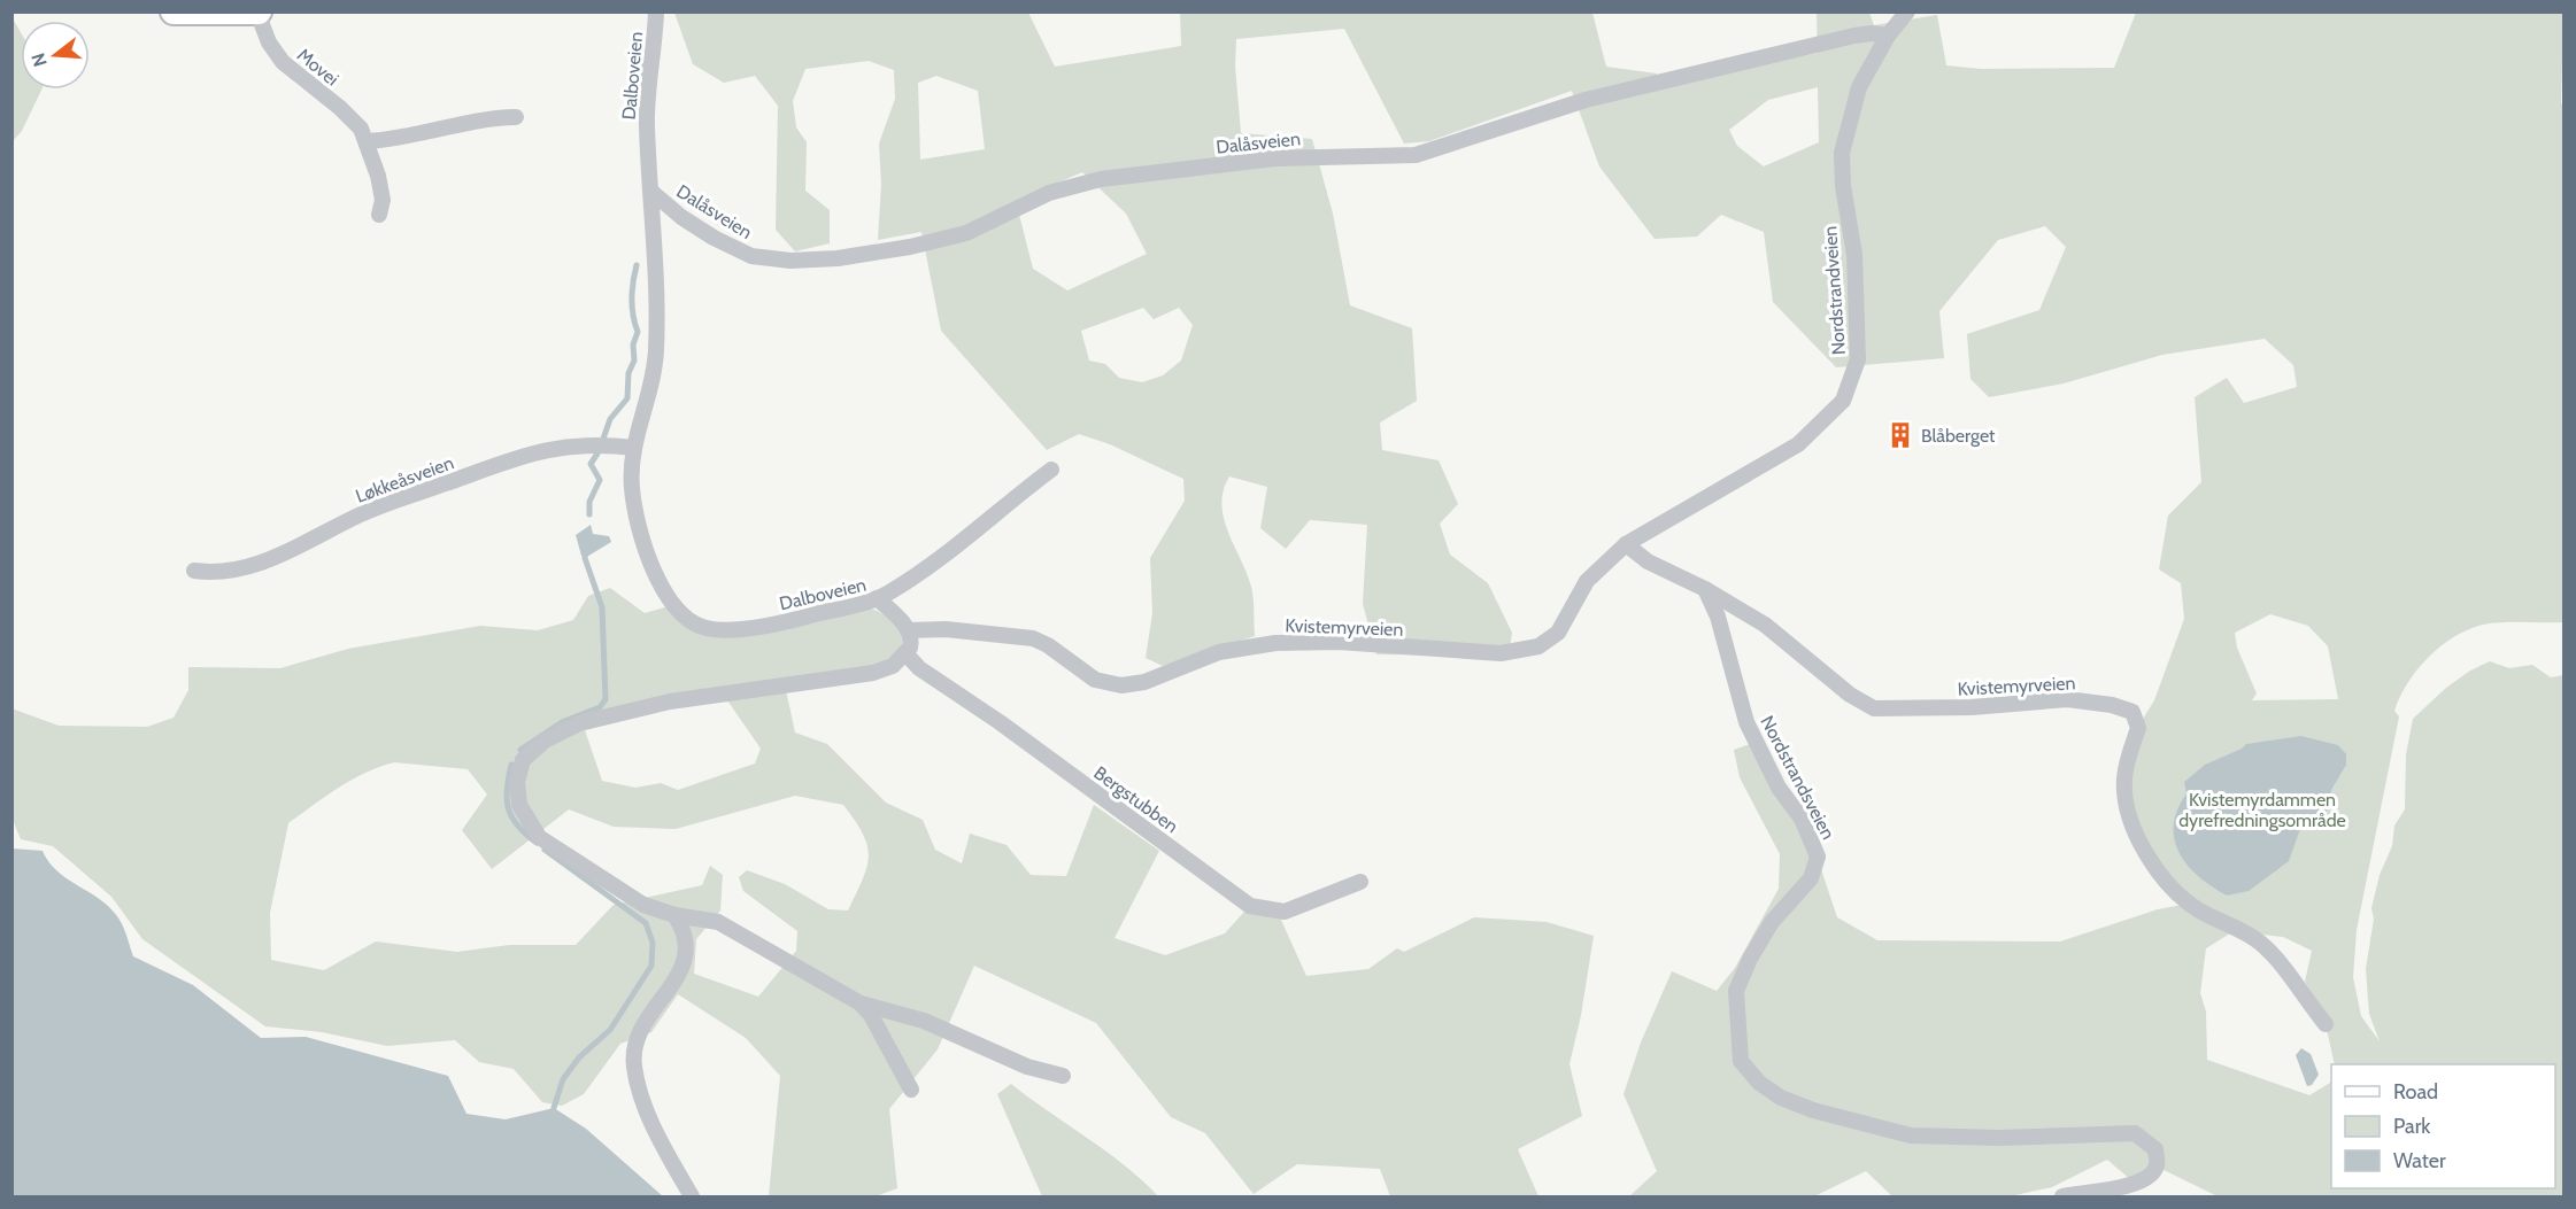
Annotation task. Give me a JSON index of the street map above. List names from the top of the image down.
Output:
{
  "streets": {
    "street": [
      "Movei",
      "Dalboveien",
      "Dalåsveien",
      "Nordstrandveien",
      "Løkkeåsveien",
      "Kvistemyrveien",
      "Nordstrandsveien",
      "Bergstubben"
    ]
  },
  "crossings": [
    ["Dalboveien", "Dalåsveien"],
    ["Dalboveien", "Løkkeåsveien"],
    ["Dalboveien", "Kvistemyrveien"],
    ["Dalåsveien", "Nordstrandveien"],
    ["Nordstrandveien", "Kvistemyrveien"],
    ["Kvistemyrveien", "Nordstrandsveien"]
  ],
  "parks": ["Kvistemyrdammen dyrefredningsområde"],
  "places": {
    "building": ["Blåberget"]
  },
  "legend": ["Road", "Park", "Water"],
  "north": "left"
}
